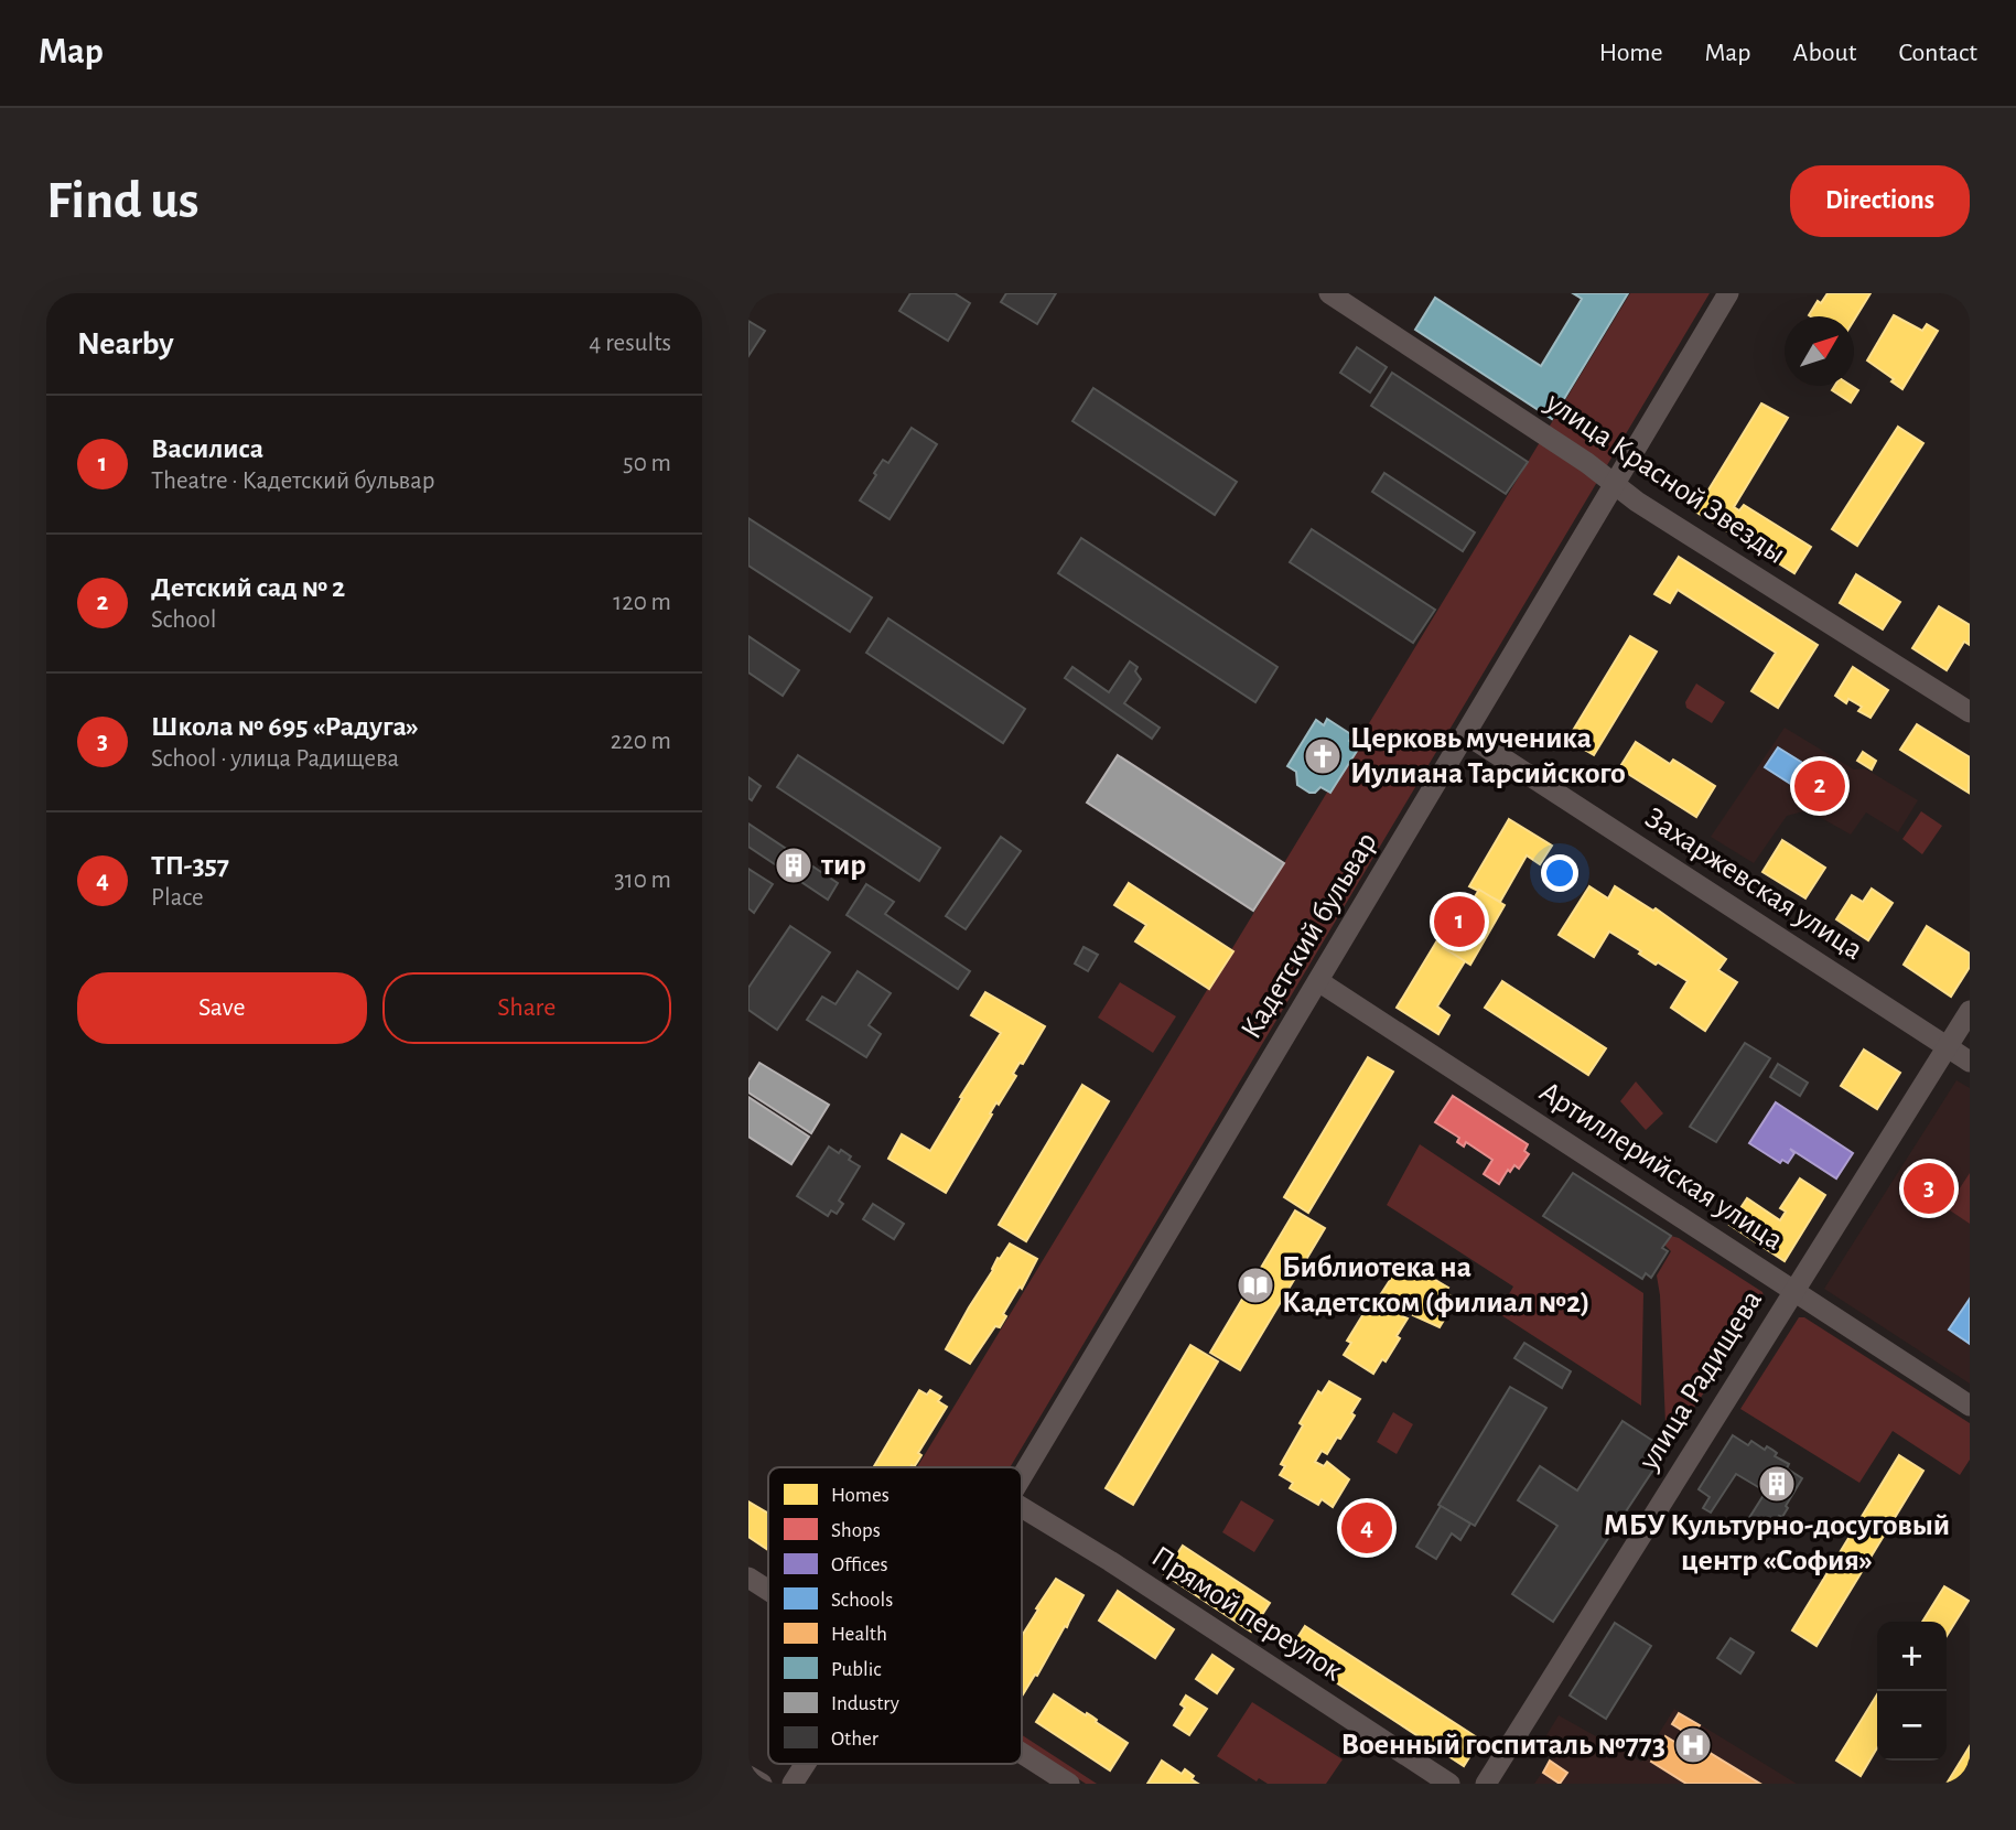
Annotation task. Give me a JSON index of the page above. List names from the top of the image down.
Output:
{
  "streets": {
    "street": [
      "улица Красной Звезды",
      "Захаржевская улица",
      "Кадетский бульвар",
      "Артиллерийская улица",
      "улица Радищева",
      "Прямой переулок"
    ]
  },
  "crossings": [
    ["улица Красной Звезды", "Кадетский бульвар"],
    ["Захаржевская улица", "Кадетский бульвар"],
    ["Захаржевская улица", "улица Радищева"],
    ["Кадетский бульвар", "Артиллерийская улица"],
    ["Артиллерийская улица", "улица Радищева"]
  ],
  "places": {
    "church": ["Церковь мученика Иулиана Тарсийского"],
    "building": ["тир", "МБУ Культурно-досуговый центр «София»"],
    "library": ["Библиотека на Кадетском (филиал №2)"],
    "hospital": ["Военный госпиталь №773"]
  },
  "legend": [
    "Homes",
    "Shops",
    "Offices",
    "Schools",
    "Health",
    "Public",
    "Industry",
    "Other"
  ],
  "north": "top right",
  "page": {
    "header": "Map",
    "nav": [
      "Home",
      "Map",
      "About",
      "Contact"
    ],
    "buttons": [
      "Directions",
      ["Save", "Share"]
    ],
    "title": "Find us",
    "heading": ["Nearby", "4 results"],
    "list": [
      {
        "mark": "1",
        "name": "Василиса",
        "note": "Theatre · Кадетский бульвар",
        "value": "50 m"
      },
      {
        "mark": "2",
        "name": "Детский сад № 2",
        "note": "School",
        "value": "120 m"
      },
      {
        "mark": "3",
        "name": "Школа № 695 «Радуга»",
        "note": "School · улица Радищева",
        "value": "220 m"
      },
      {
        "mark": "4",
        "name": "ТП-357",
        "note": "Place",
        "value": "310 m"
      }
    ],
    "pins": [
      "2",
      "1",
      "3",
      "4"
    ],
    "map_buttons": ["+", "−"]
  }
}
